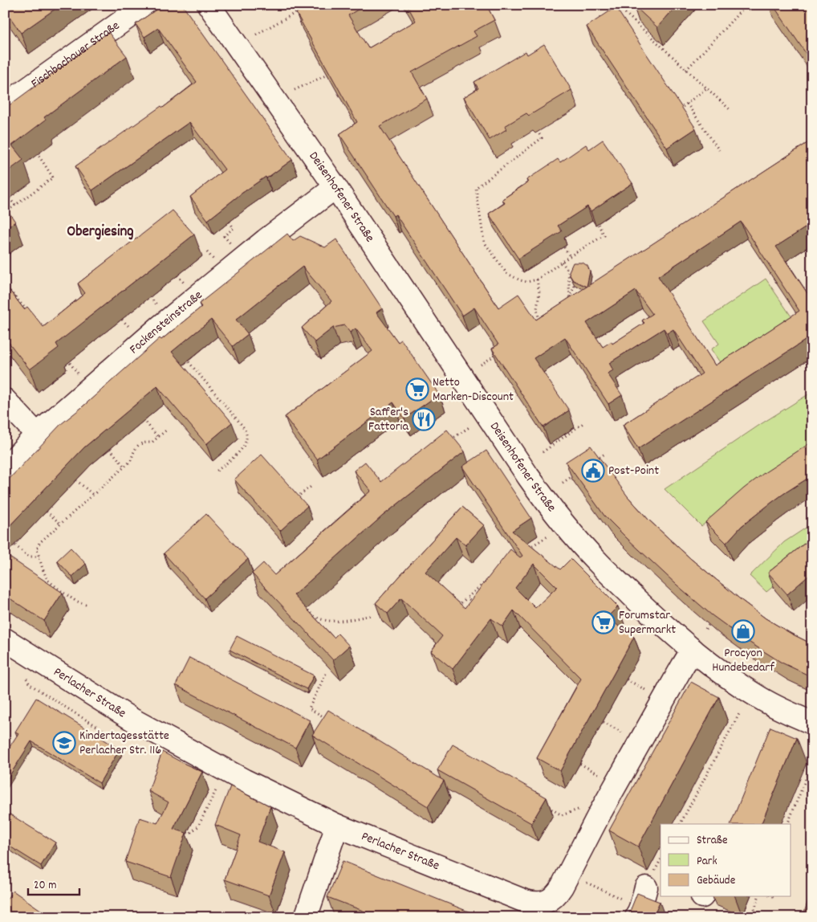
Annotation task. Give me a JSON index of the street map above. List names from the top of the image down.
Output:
{
  "streets": {
    "street": [
      "Fischbachauer Straße",
      "Deisenhofener Straße",
      "Fockensteinstraße",
      "Perlacher Straße"
    ]
  },
  "crossings": [
    ["Deisenhofener Straße", "Fockensteinstraße"],
    ["Deisenhofener Straße", "Perlacher Straße"]
  ],
  "districts": ["Obergiesing"],
  "places": {
    "supermarket": ["Netto Marken-Discount", "Forumstar Supermarkt"],
    "restaurant": ["Saffer's Fattoria"],
    "public building": ["Post-Point"],
    "shop": ["Procyon Hundebedarf"],
    "school or university": ["Kindertagesstätte Perlacher Str. 116"]
  },
  "legend": ["Straße", "Park", "Gebäude"],
  "scale_bar": "20 m"
}
